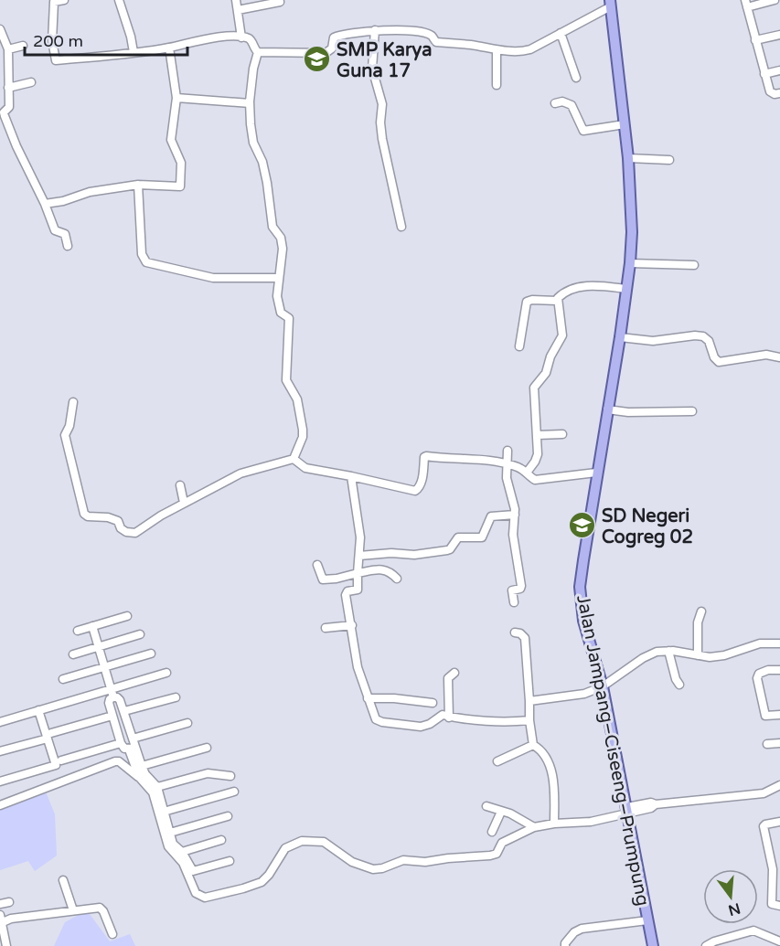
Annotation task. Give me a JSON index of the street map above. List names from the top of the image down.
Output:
{
  "streets": {
    "main road": ["Jalan Jampang–Ciseeng–Prumpung"]
  },
  "places": {
    "school or university": ["SMP Karya Guna 17", "SD Negeri Cogreg 02"]
  },
  "scale_bar": "200 m",
  "north": "bottom"
}
